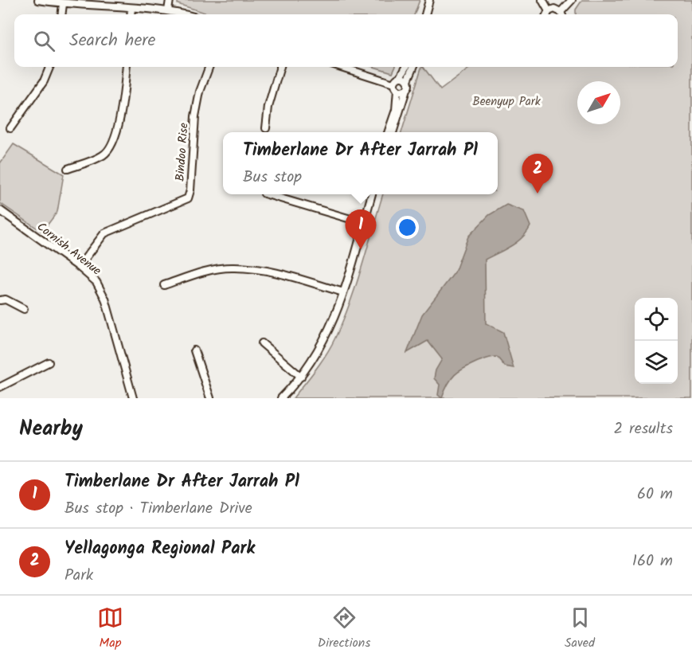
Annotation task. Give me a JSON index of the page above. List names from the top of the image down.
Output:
{
  "streets": {
    "street": ["Bindoo Rise", "Cornish Avenue"]
  },
  "crossings": [
    ["Bindoo Rise", "Cornish Avenue"]
  ],
  "parks": ["Beenyup Park"],
  "north": "top right",
  "page": {
    "search": "Search here",
    "popup": ["Timberlane Dr After Jarrah Pl", "Bus stop"],
    "pins": ["2", "1"],
    "heading": ["Nearby", "2 results"],
    "list": [
      {
        "mark": "1",
        "name": "Timberlane Dr After Jarrah Pl",
        "note": "Bus stop · Timberlane Drive",
        "value": "60 m"
      },
      {
        "mark": "2",
        "name": "Yellagonga Regional Park",
        "note": "Park",
        "value": "160 m"
      }
    ],
    "nav": ["Map", "Directions", "Saved"]
  }
}
